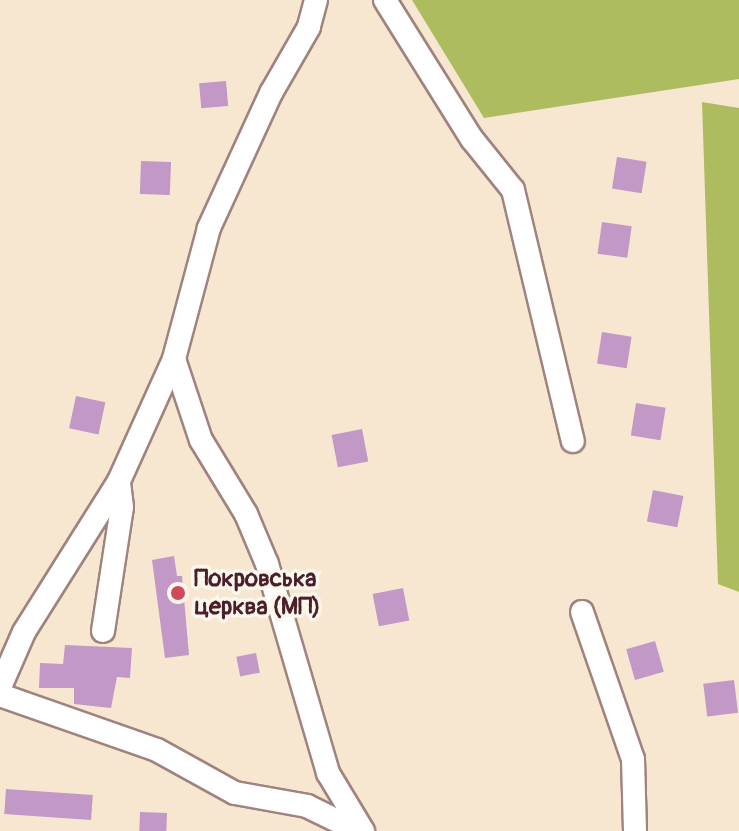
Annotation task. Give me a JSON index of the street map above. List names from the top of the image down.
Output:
{
  "places": ["Покровська церква (МП)"]
}
